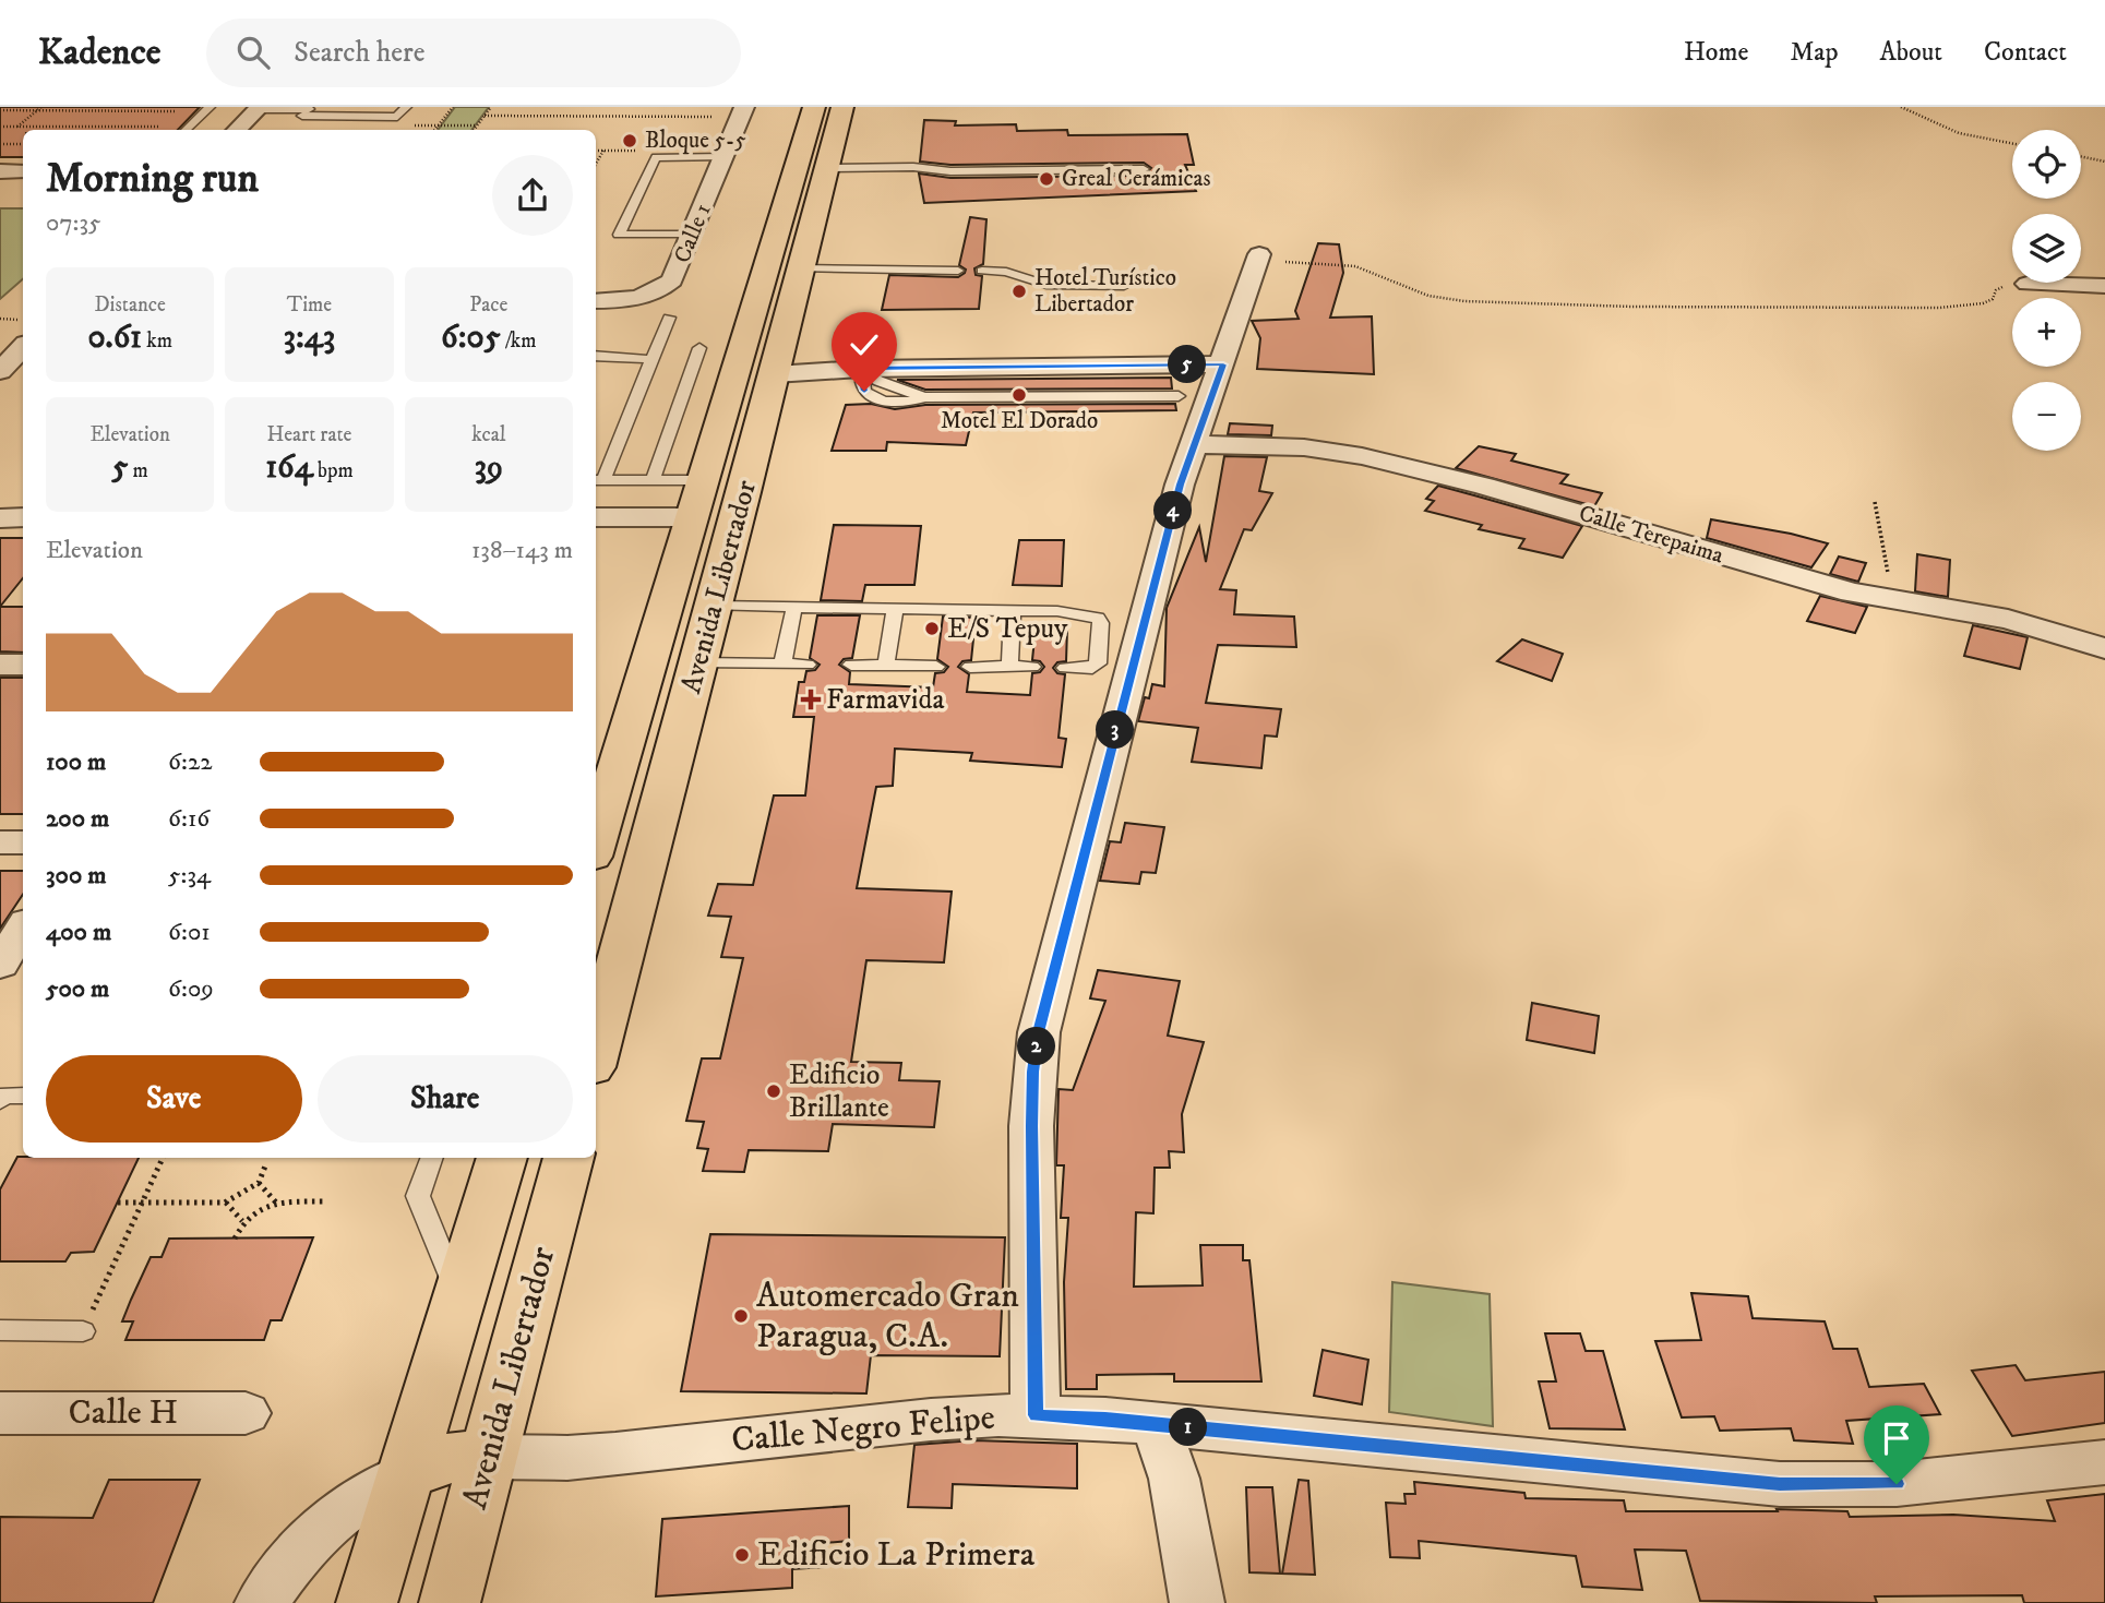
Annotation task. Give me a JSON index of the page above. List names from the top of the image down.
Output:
{
  "streets": {
    "main road": ["Avenida Libertador"],
    "street": [
      "Calle 1",
      "Calle Terepaima",
      "Calle H",
      "Calle Negro Felipe"
    ]
  },
  "crossings": [
    ["Avenida Libertador", "Calle Negro Felipe"]
  ],
  "places": {
    "other": [
      "Bloque 5-5",
      "Greal Cerámicas",
      "Hotel Turístico Libertador",
      "Motel El Dorado",
      "E/S Tepuy",
      "Edificio Brillante",
      "Automercado Gran Paragua, C.A.",
      "Edificio La Primera"
    ],
    "health": ["Farmavida"]
  },
  "page": {
    "header": "Kadence",
    "search": "Search here",
    "nav": [
      "Home",
      "Map",
      "About",
      "Contact"
    ],
    "map_buttons": ["+", "−"],
    "heading": ["Morning run", "07:35"],
    "stats": [
      ["Distance", "0.61 km"],
      ["Time", "3:43"],
      ["Pace", "6:05 /km"],
      ["Elevation", "5 m"],
      ["Heart rate", "164 bpm"],
      ["kcal", "39"]
    ],
    "pins": [
      "5",
      "4",
      "3",
      "2",
      "1"
    ],
    "chart": ["Elevation", "138–143 m"],
    "list": [
      {
        "name": "100 m",
        "note": "6:22"
      },
      {
        "name": "200 m",
        "note": "6:16"
      },
      {
        "name": "300 m",
        "note": "5:34"
      },
      {
        "name": "400 m",
        "note": "6:01"
      },
      {
        "name": "500 m",
        "note": "6:09"
      }
    ],
    "buttons": ["Save", "Share"]
  }
}
